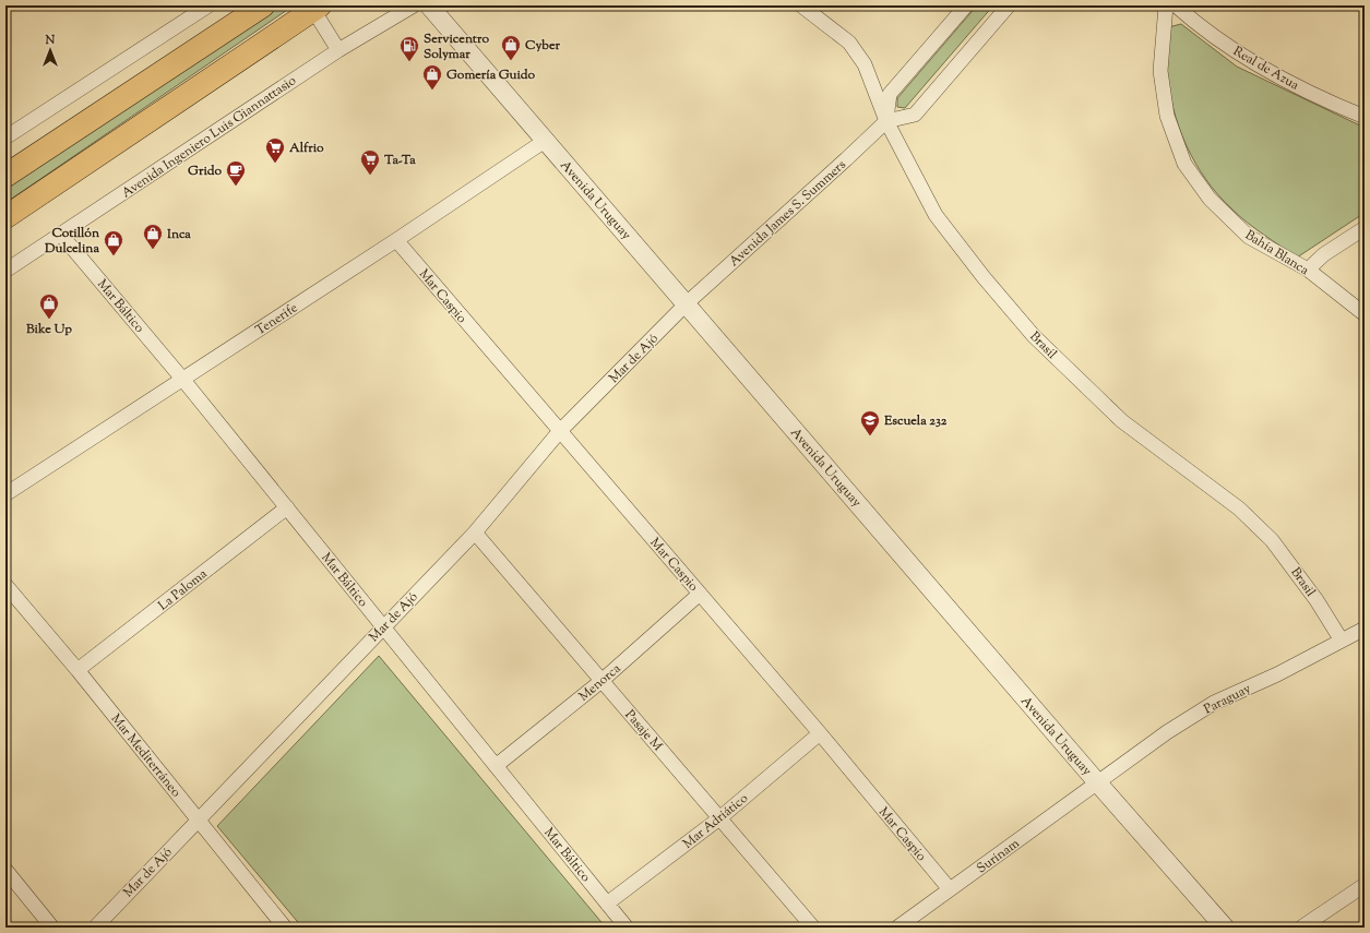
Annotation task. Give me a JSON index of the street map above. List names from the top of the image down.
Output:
{
  "streets": {
    "street": [
      "Real de Azua",
      "Avenida Ingeniero Luis Giannattasio",
      "Avenida Uruguay",
      "Avenida James S. Summers",
      "Bahía Blanca",
      "Mar Caspio",
      "Mar Báltico",
      "Tenerife",
      "Brasil",
      "Mar de Ajó",
      "La Paloma",
      "Menorca",
      "Paraguay",
      "Pasaje M",
      "Mar Mediterráneo",
      "Mar Adriático",
      "Surinam"
    ]
  },
  "crossings": [
    ["Avenida Ingeniero Luis Giannattasio", "Mar Báltico"],
    ["Avenida Uruguay", "Avenida James S. Summers"],
    ["Avenida Uruguay", "Tenerife"],
    ["Avenida Uruguay", "Mar de Ajó"],
    ["Avenida Uruguay", "Paraguay"],
    ["Avenida Uruguay", "Surinam"],
    ["Avenida James S. Summers", "Brasil"],
    ["Avenida James S. Summers", "Mar de Ajó"],
    ["Mar Caspio", "Tenerife"],
    ["Mar Caspio", "Mar de Ajó"],
    ["Mar Caspio", "Menorca"],
    ["Mar Caspio", "Mar Adriático"],
    ["Mar Caspio", "Surinam"],
    ["Mar Báltico", "Tenerife"],
    ["Mar Báltico", "Mar de Ajó"],
    ["Mar Báltico", "La Paloma"],
    ["Mar Báltico", "Menorca"],
    ["Mar Báltico", "Mar Adriático"],
    ["Brasil", "Paraguay"],
    ["Mar de Ajó", "Pasaje M"],
    ["Mar de Ajó", "Mar Mediterráneo"],
    ["La Paloma", "Mar Mediterráneo"],
    ["Menorca", "Pasaje M"],
    ["Paraguay", "Surinam"],
    ["Pasaje M", "Mar Adriático"]
  ],
  "places": {
    "shop": [
      "Cyber",
      "Gomería Guido",
      "Inca",
      "Cotillón Dulcelina",
      "Bike Up"
    ],
    "fuel station": ["Servicentro Solymar"],
    "supermarket": ["Alfrio", "Ta-Ta"],
    "cafe": ["Grido"],
    "school or university": ["Escuela 232"]
  },
  "north": "top"
}
